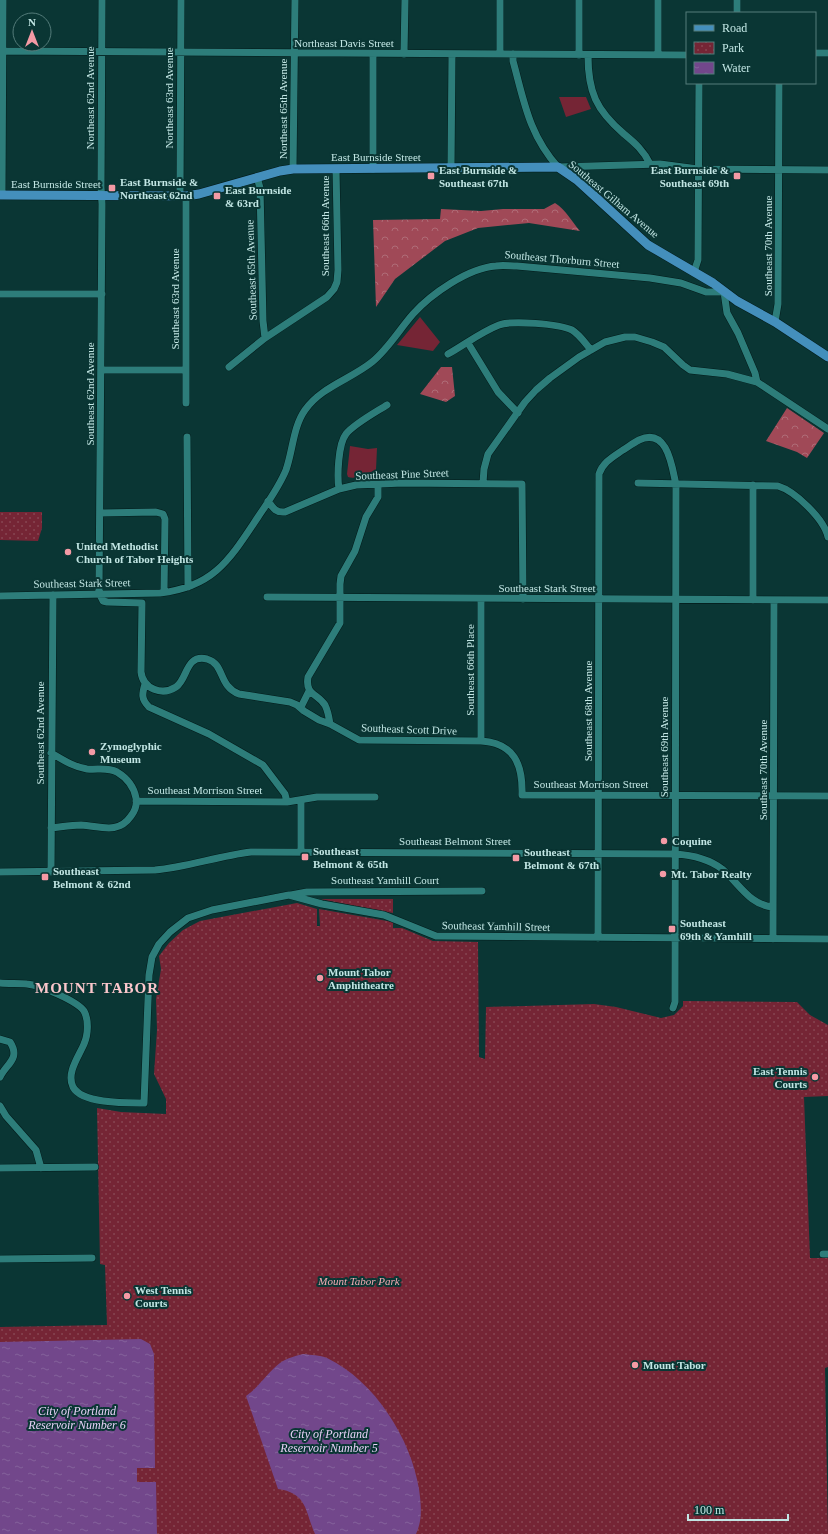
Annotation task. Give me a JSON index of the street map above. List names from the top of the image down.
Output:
{
  "streets": {
    "main road": ["East Burnside Street", "Southeast Gilham Avenue"],
    "street": [
      "Northeast Davis Street",
      "Northeast 62nd Avenue",
      "Northeast 63rd Avenue",
      "Northeast 65th Avenue",
      "Southeast 66th Avenue",
      "Southeast 70th Avenue",
      "Southeast Thorburn Street",
      "Southeast 65th Avenue",
      "Southeast 63rd Avenue",
      "Southeast 62nd Avenue",
      "Southeast Pine Street",
      "Southeast Stark Street",
      "Southeast 66th Place",
      "Southeast 68th Avenue",
      "Southeast Scott Drive",
      "Southeast 69th Avenue",
      "Southeast Morrison Street",
      "Southeast Belmont Street",
      "Southeast Yamhill Court",
      "Southeast Yamhill Street"
    ]
  },
  "crossings": [
    ["Northeast Davis Street", "Northeast 62nd Avenue"],
    ["Northeast Davis Street", "Northeast 63rd Avenue"],
    ["Northeast Davis Street", "Northeast 65th Avenue"],
    ["Northeast 62nd Avenue", "East Burnside Street"],
    ["Northeast 62nd Avenue", "Southeast 62nd Avenue"],
    ["Northeast 63rd Avenue", "East Burnside Street"],
    ["Northeast 63rd Avenue", "Southeast 63rd Avenue"],
    ["Northeast 65th Avenue", "East Burnside Street"],
    ["East Burnside Street", "Southeast Gilham Avenue"],
    ["East Burnside Street", "Southeast 66th Avenue"],
    ["East Burnside Street", "Southeast 70th Avenue"],
    ["East Burnside Street", "Southeast 65th Avenue"],
    ["East Burnside Street", "Southeast 63rd Avenue"],
    ["East Burnside Street", "Southeast 62nd Avenue"],
    ["Southeast Gilham Avenue", "Southeast Thorburn Street"],
    ["Southeast 66th Avenue", "Southeast 65th Avenue"],
    ["Southeast 70th Avenue", "Southeast Stark Street"],
    ["Southeast 70th Avenue", "Southeast Morrison Street"],
    ["Southeast 70th Avenue", "Southeast Belmont Street"],
    ["Southeast 70th Avenue", "Southeast Yamhill Street"],
    ["Southeast Thorburn Street", "Southeast Pine Street"],
    ["Southeast Thorburn Street", "Southeast Stark Street"],
    ["Southeast 62nd Avenue", "Southeast Stark Street"],
    ["Southeast 62nd Avenue", "Southeast Morrison Street"],
    ["Southeast 62nd Avenue", "Southeast Belmont Street"],
    ["Southeast Pine Street", "Southeast Stark Street"],
    ["Southeast Stark Street", "Southeast 66th Place"],
    ["Southeast Stark Street", "Southeast 68th Avenue"],
    ["Southeast Stark Street", "Southeast 69th Avenue"],
    ["Southeast 66th Place", "Southeast Scott Drive"],
    ["Southeast 68th Avenue", "Southeast 69th Avenue"],
    ["Southeast 68th Avenue", "Southeast Morrison Street"],
    ["Southeast 68th Avenue", "Southeast Belmont Street"],
    ["Southeast 68th Avenue", "Southeast Yamhill Street"],
    ["Southeast Scott Drive", "Southeast Morrison Street"],
    ["Southeast 69th Avenue", "Southeast Morrison Street"],
    ["Southeast 69th Avenue", "Southeast Belmont Street"],
    ["Southeast 69th Avenue", "Southeast Yamhill Street"],
    ["Southeast Yamhill Court", "Southeast Yamhill Street"]
  ],
  "districts": ["MOUNT TABOR"],
  "water": ["City of Portland Reservoir Number 6", "City of Portland Reservoir Number 5"],
  "parks": ["Mount Tabor Park"],
  "places": {
    "transit": [
      "East Burnside & Southeast 67th",
      "East Burnside & Southeast 69th",
      "East Burnside & Northeast 62nd",
      "East Burnside & 63rd",
      "Southeast Belmont & 65th",
      "Southeast Belmont & 67th",
      "Southeast Belmont & 62nd",
      "Southeast 69th & Yamhill"
    ],
    "other": [
      "United Methodist Church of Tabor Heights",
      "Zymoglyphic Museum",
      "Coquine",
      "Mt. Tabor Realty",
      "Mount Tabor Amphitheatre",
      "East Tennis Courts",
      "West Tennis Courts",
      "Mount Tabor"
    ]
  },
  "legend": ["Road", "Park", "Water"],
  "scale_bar": "100 m",
  "north": "top"
}
